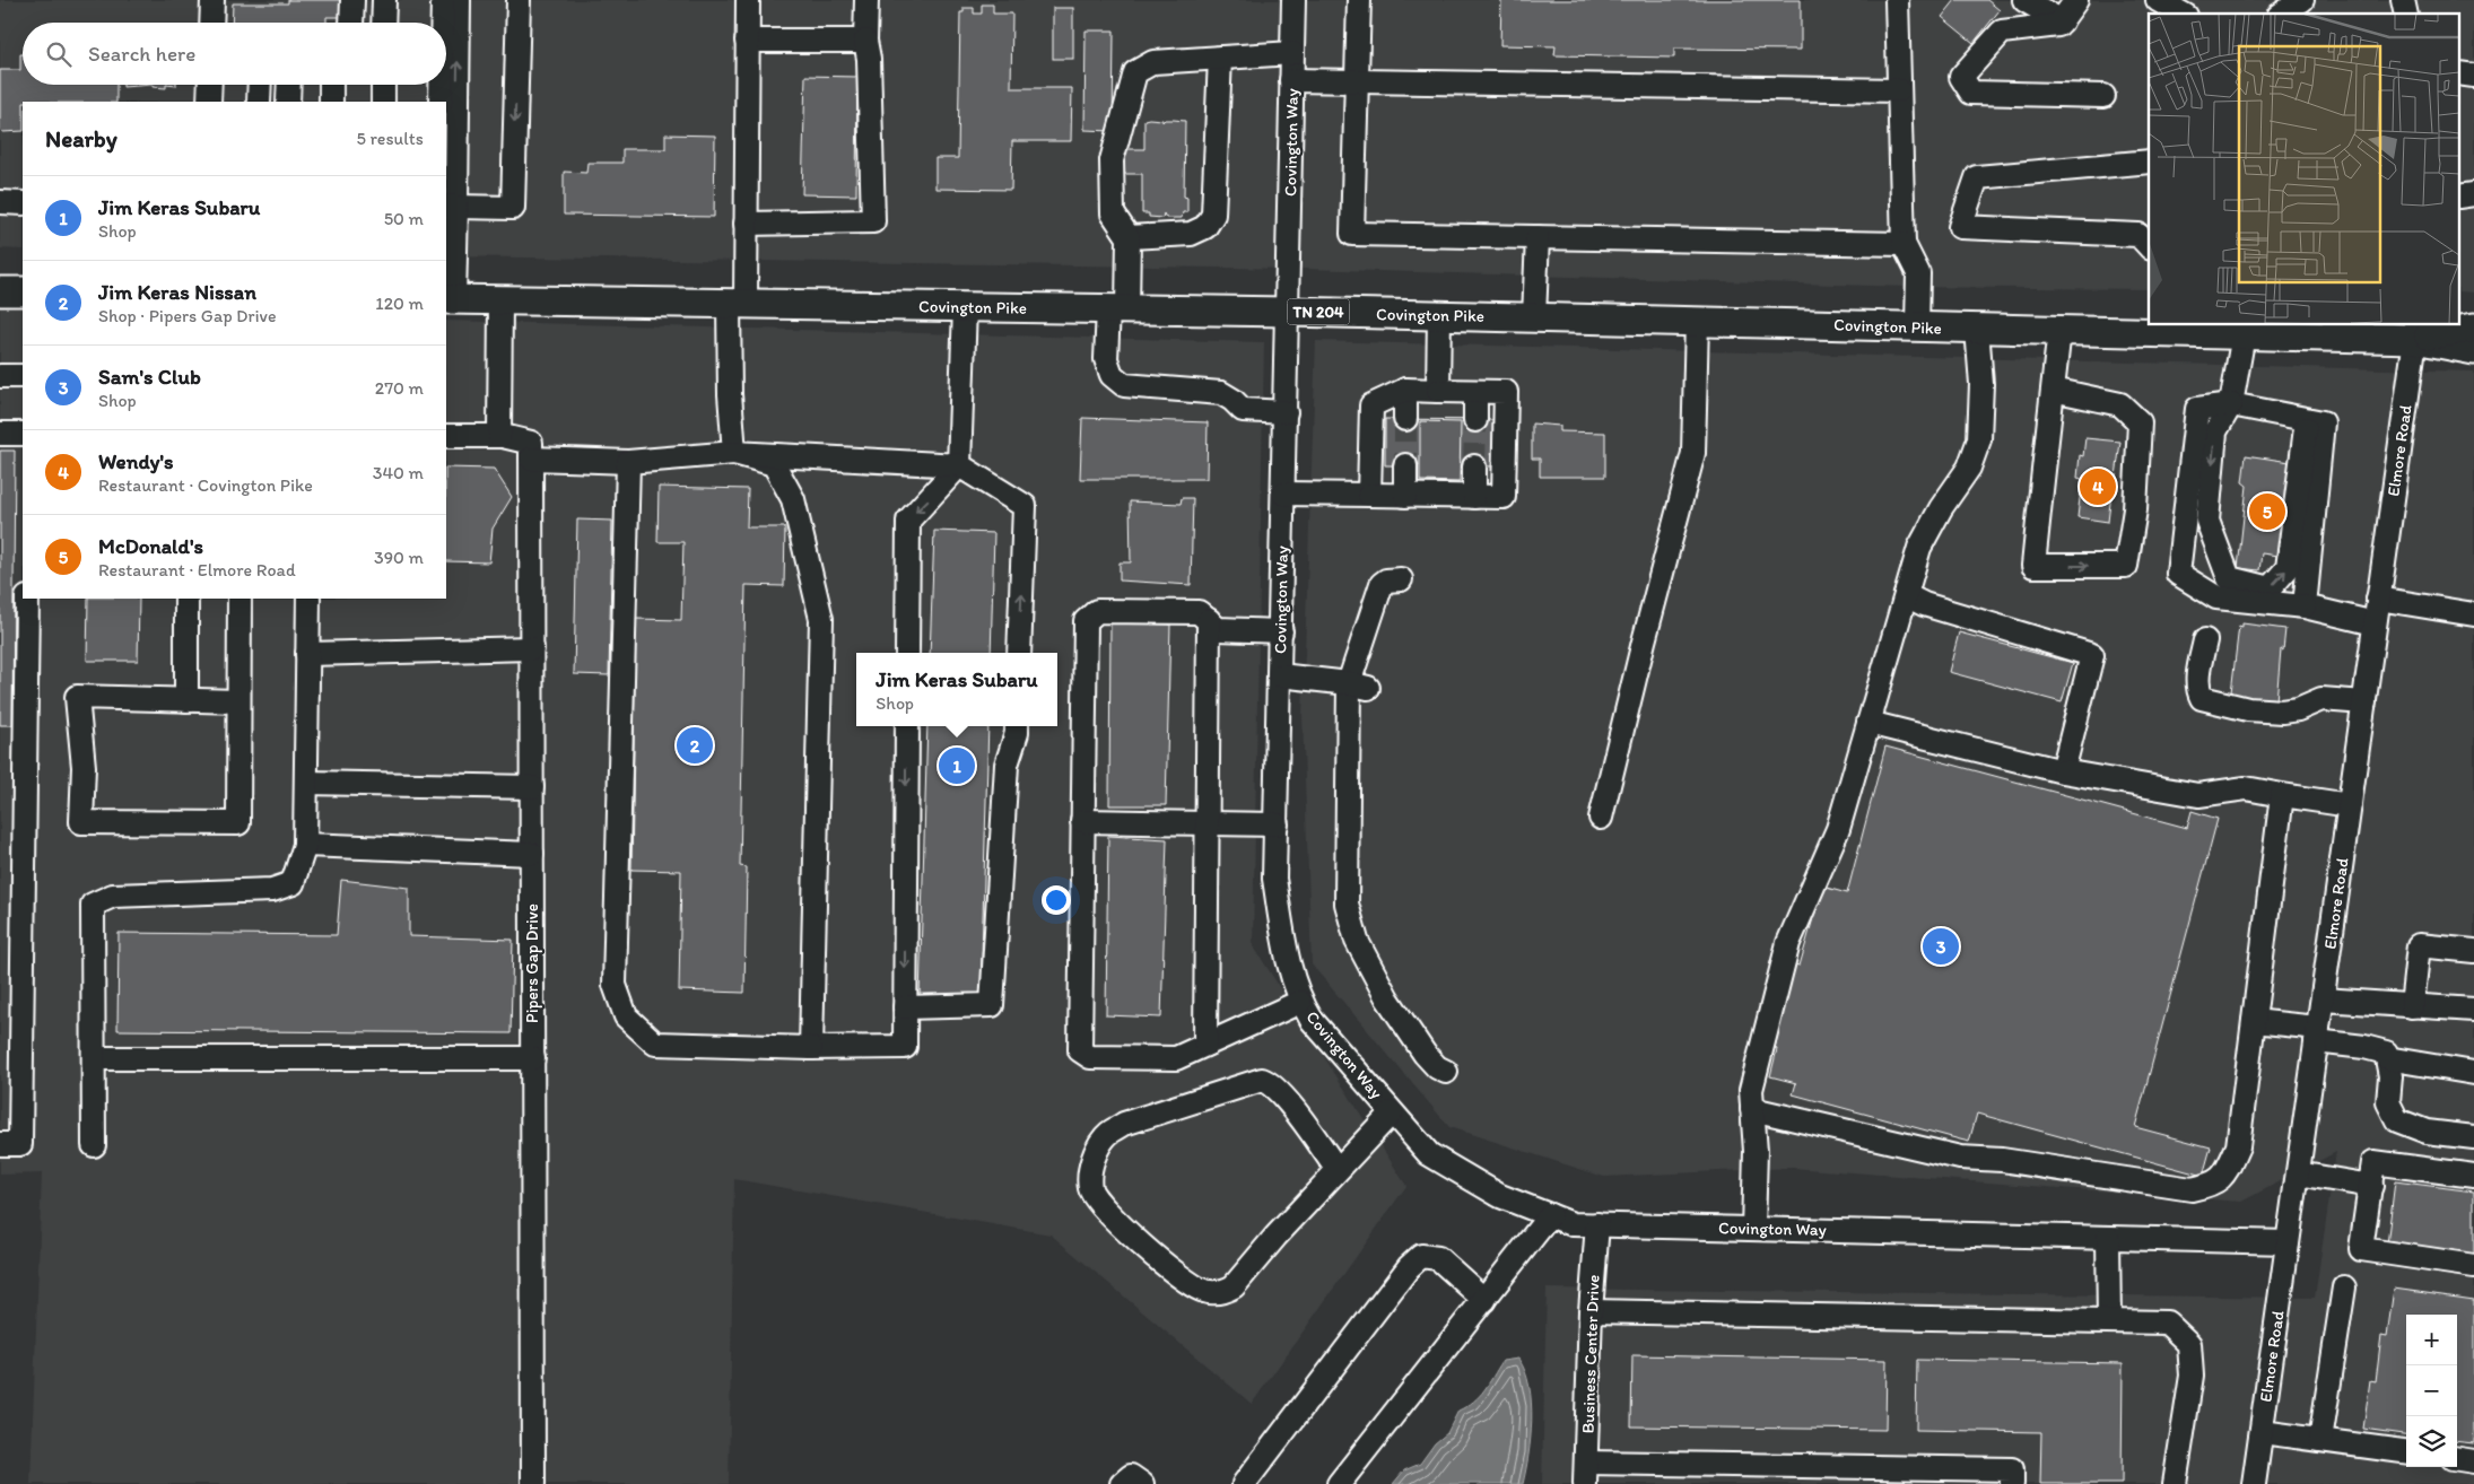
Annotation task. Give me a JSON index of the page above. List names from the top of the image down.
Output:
{
  "streets": {
    "main road": ["Covington Pike", "TN 204"],
    "street": [
      "Covington Way",
      "Elmore Road",
      "Pipers Gap Drive",
      "Business Center Drive"
    ]
  },
  "crossings": [
    ["Covington Way", "Covington Pike"],
    ["Covington Way", "Elmore Road"],
    ["Covington Way", "Business Center Drive"],
    ["Covington Pike", "Elmore Road"]
  ],
  "page": {
    "search": "Search here",
    "heading": ["Nearby", "5 results"],
    "list": [
      {
        "mark": "1",
        "name": "Jim Keras Subaru",
        "note": "Shop",
        "value": "50 m"
      },
      {
        "mark": "2",
        "name": "Jim Keras Nissan",
        "note": "Shop · Pipers Gap Drive",
        "value": "120 m"
      },
      {
        "mark": "3",
        "name": "Sam's Club",
        "note": "Shop",
        "value": "270 m"
      },
      {
        "mark": "4",
        "name": "Wendy's",
        "note": "Restaurant · Covington Pike",
        "value": "340 m"
      },
      {
        "mark": "5",
        "name": "McDonald's",
        "note": "Restaurant · Elmore Road",
        "value": "390 m"
      }
    ],
    "pins": [
      "4",
      "5",
      "2",
      "1",
      "3"
    ],
    "popup": ["Jim Keras Subaru", "Shop"],
    "map_buttons": ["+", "−"]
  }
}
